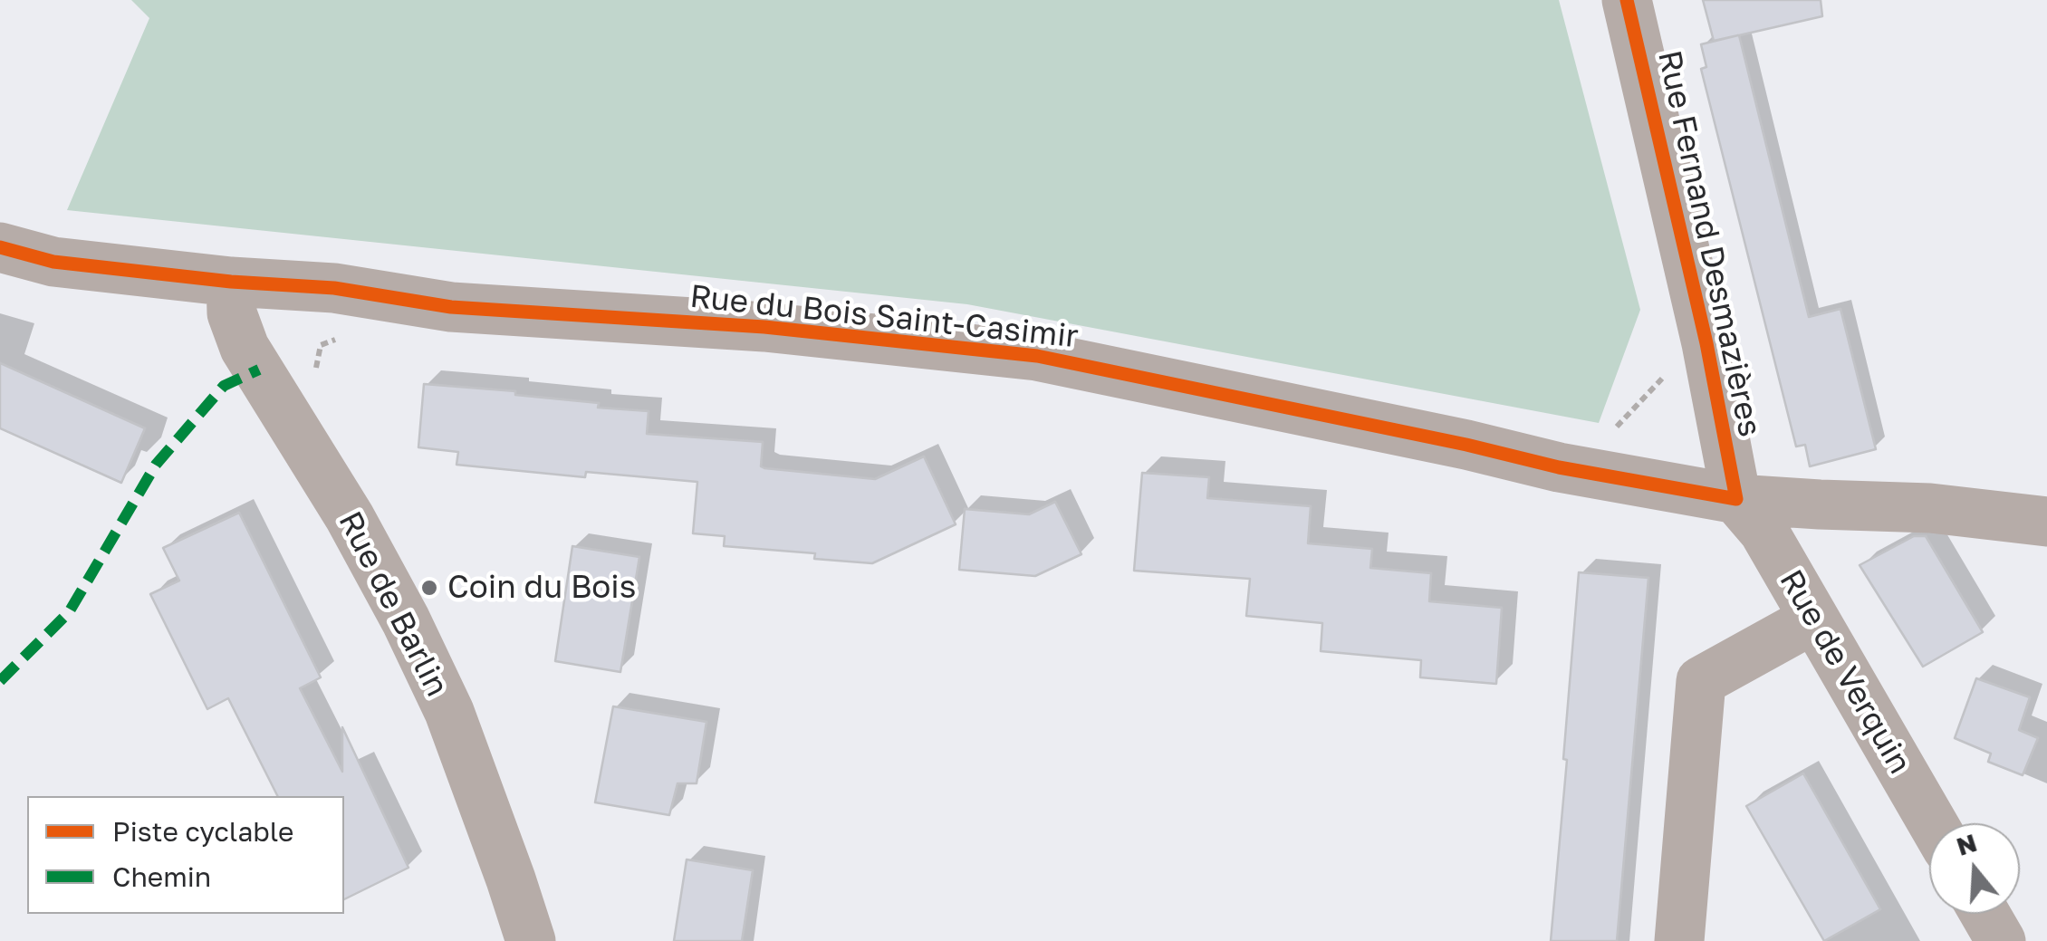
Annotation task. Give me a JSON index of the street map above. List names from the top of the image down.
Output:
{
  "streets": {
    "street": [
      "Rue Fernand Desmazières",
      "Rue du Bois Saint-Casimir",
      "Rue de Barlin",
      "Rue de Verquin"
    ]
  },
  "crossings": [
    ["Rue Fernand Desmazières", "Rue du Bois Saint-Casimir"],
    ["Rue Fernand Desmazières", "Rue de Verquin"],
    ["Rue du Bois Saint-Casimir", "Rue de Barlin"],
    ["Rue du Bois Saint-Casimir", "Rue de Verquin"]
  ],
  "places": ["Coin du Bois"],
  "legend": ["Piste cyclable", "Chemin"],
  "north": "top"
}
